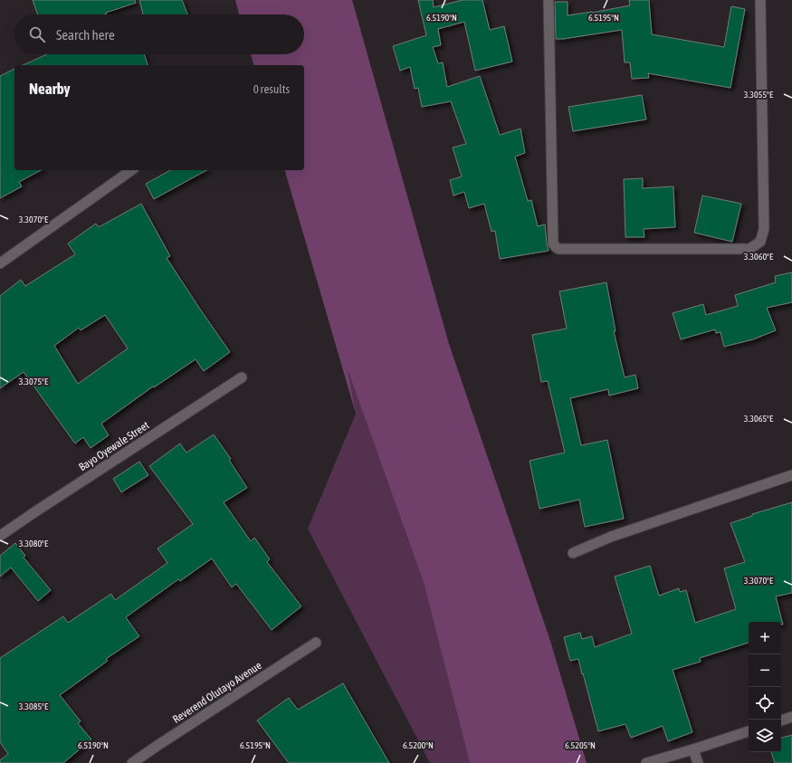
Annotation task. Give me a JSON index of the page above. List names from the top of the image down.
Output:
{
  "streets": {
    "street": ["Bayo Oyewale Street", "Reverend Olutayo Avenue"]
  },
  "page": {
    "search": "Search here",
    "heading": ["Nearby", "0 results"],
    "map_buttons": ["+", "−"]
  },
  "coordinates": [
    "6.5190°N",
    "6.5195°N",
    "3.3055°E",
    "3.3070°E",
    "3.3060°E",
    "3.3075°E",
    "3.3065°E",
    "3.3080°E",
    "3.3085°E",
    "6.5205°N",
    "6.5200°N"
  ]
}
